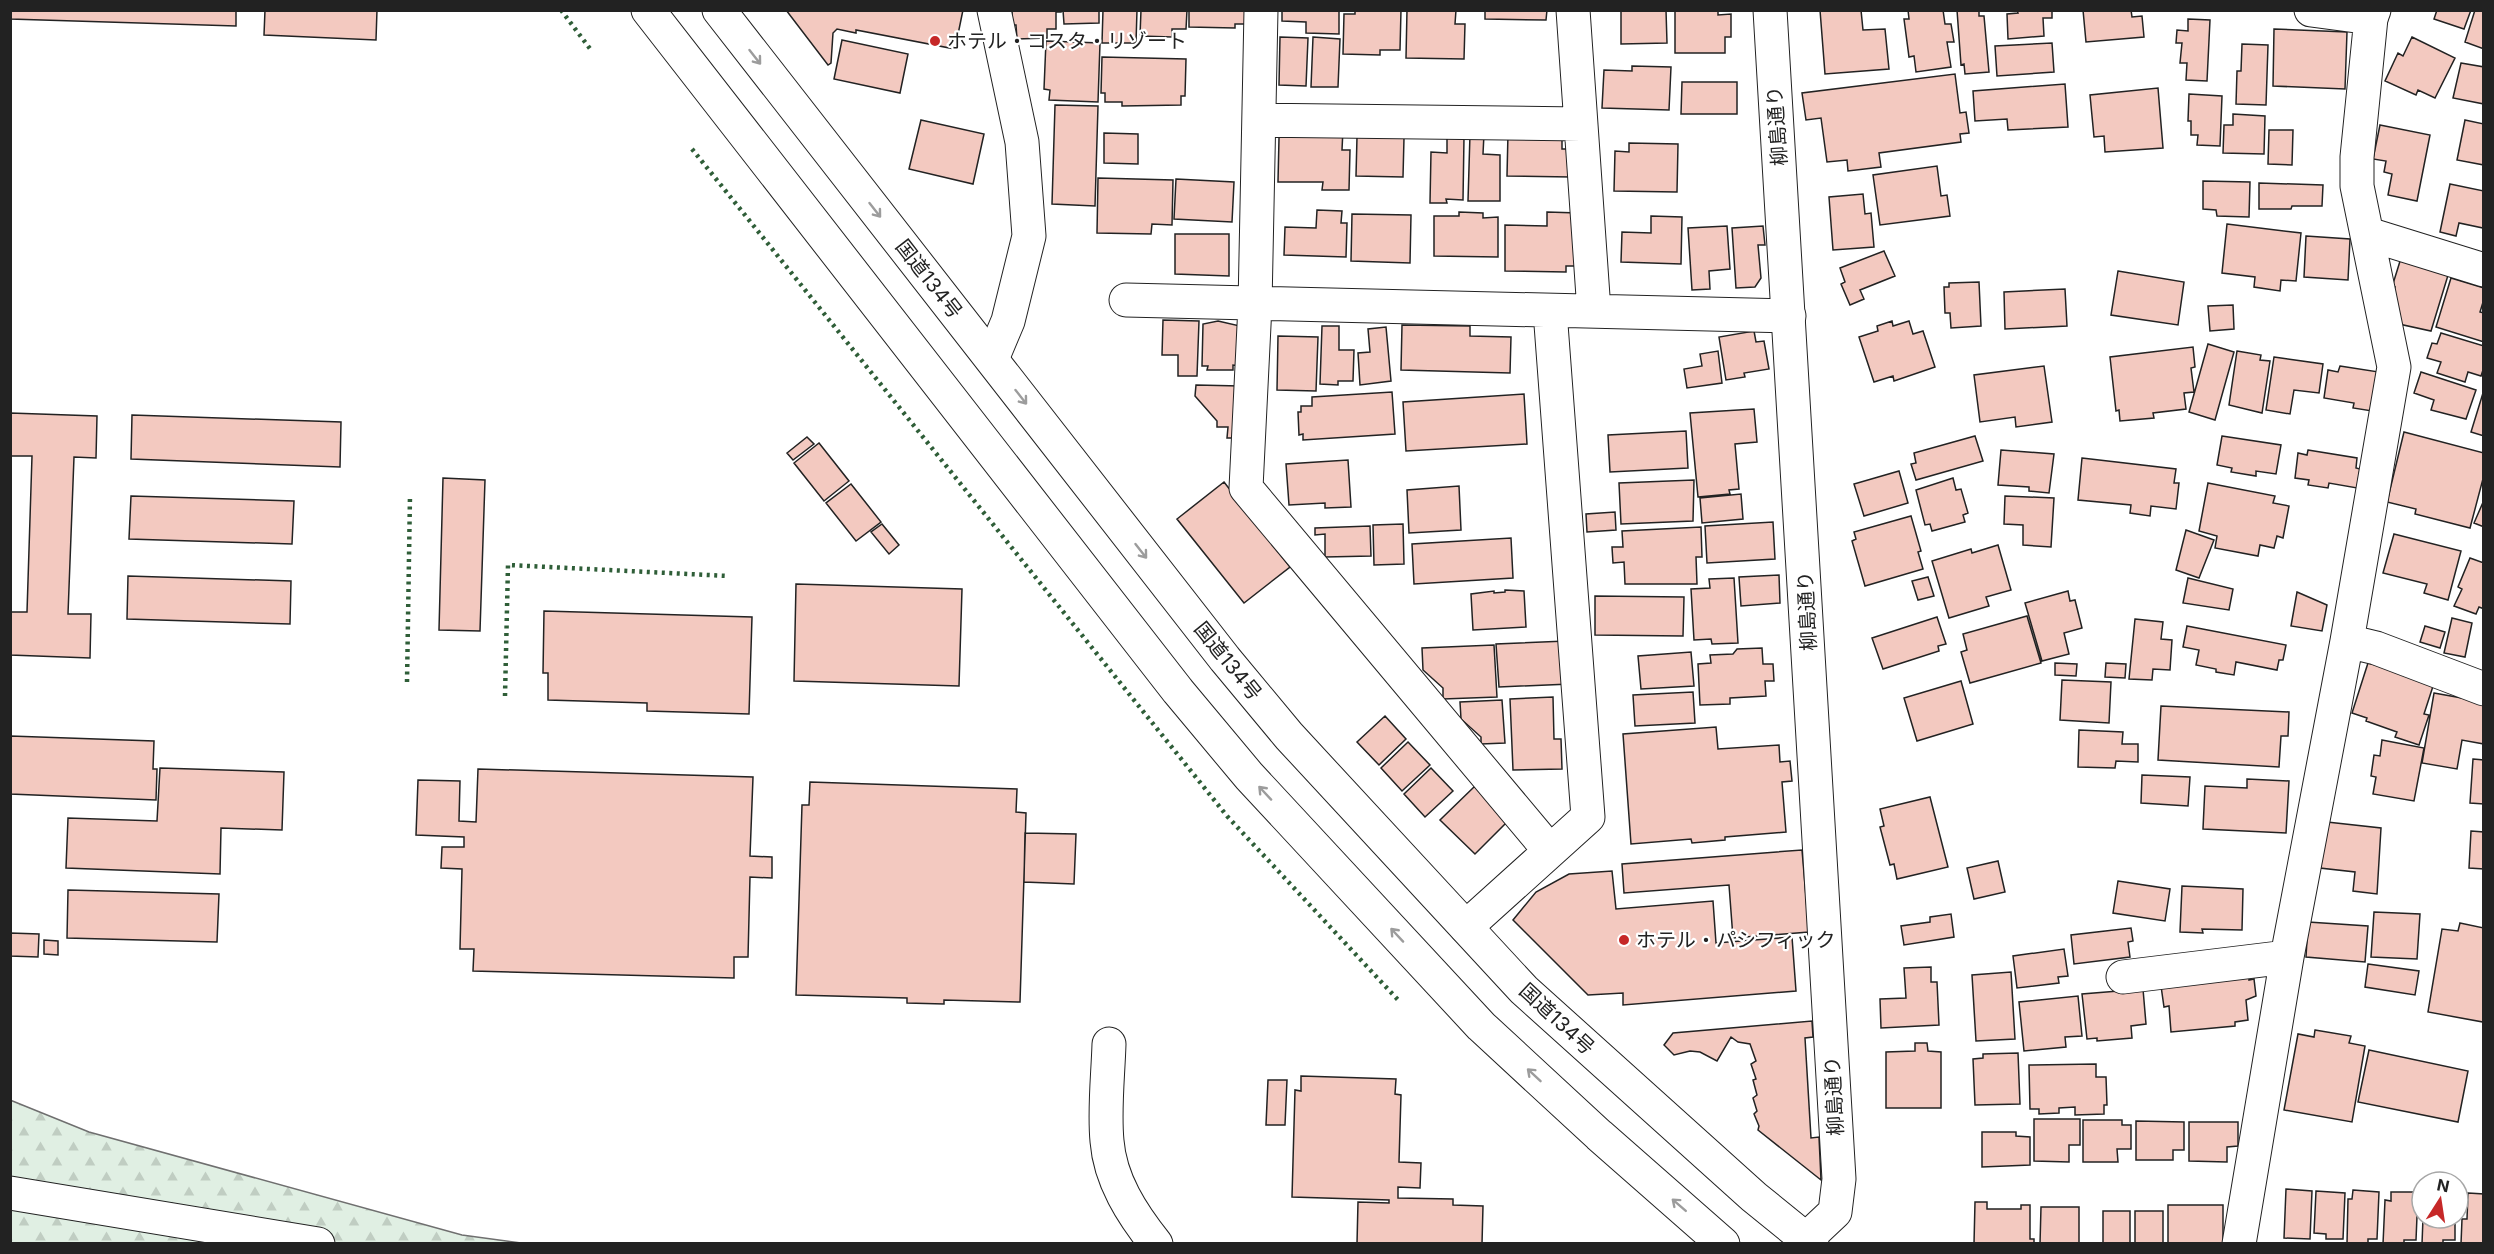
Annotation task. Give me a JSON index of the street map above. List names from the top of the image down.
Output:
{
  "streets": {
    "main road": ["柳島通り", "国道134号"]
  },
  "crossings": [
    ["柳島通り", "国道134号"]
  ],
  "places": ["ホテル・コスタ・リゾート", "ホテル・パシフィック"],
  "north": "top"
}
